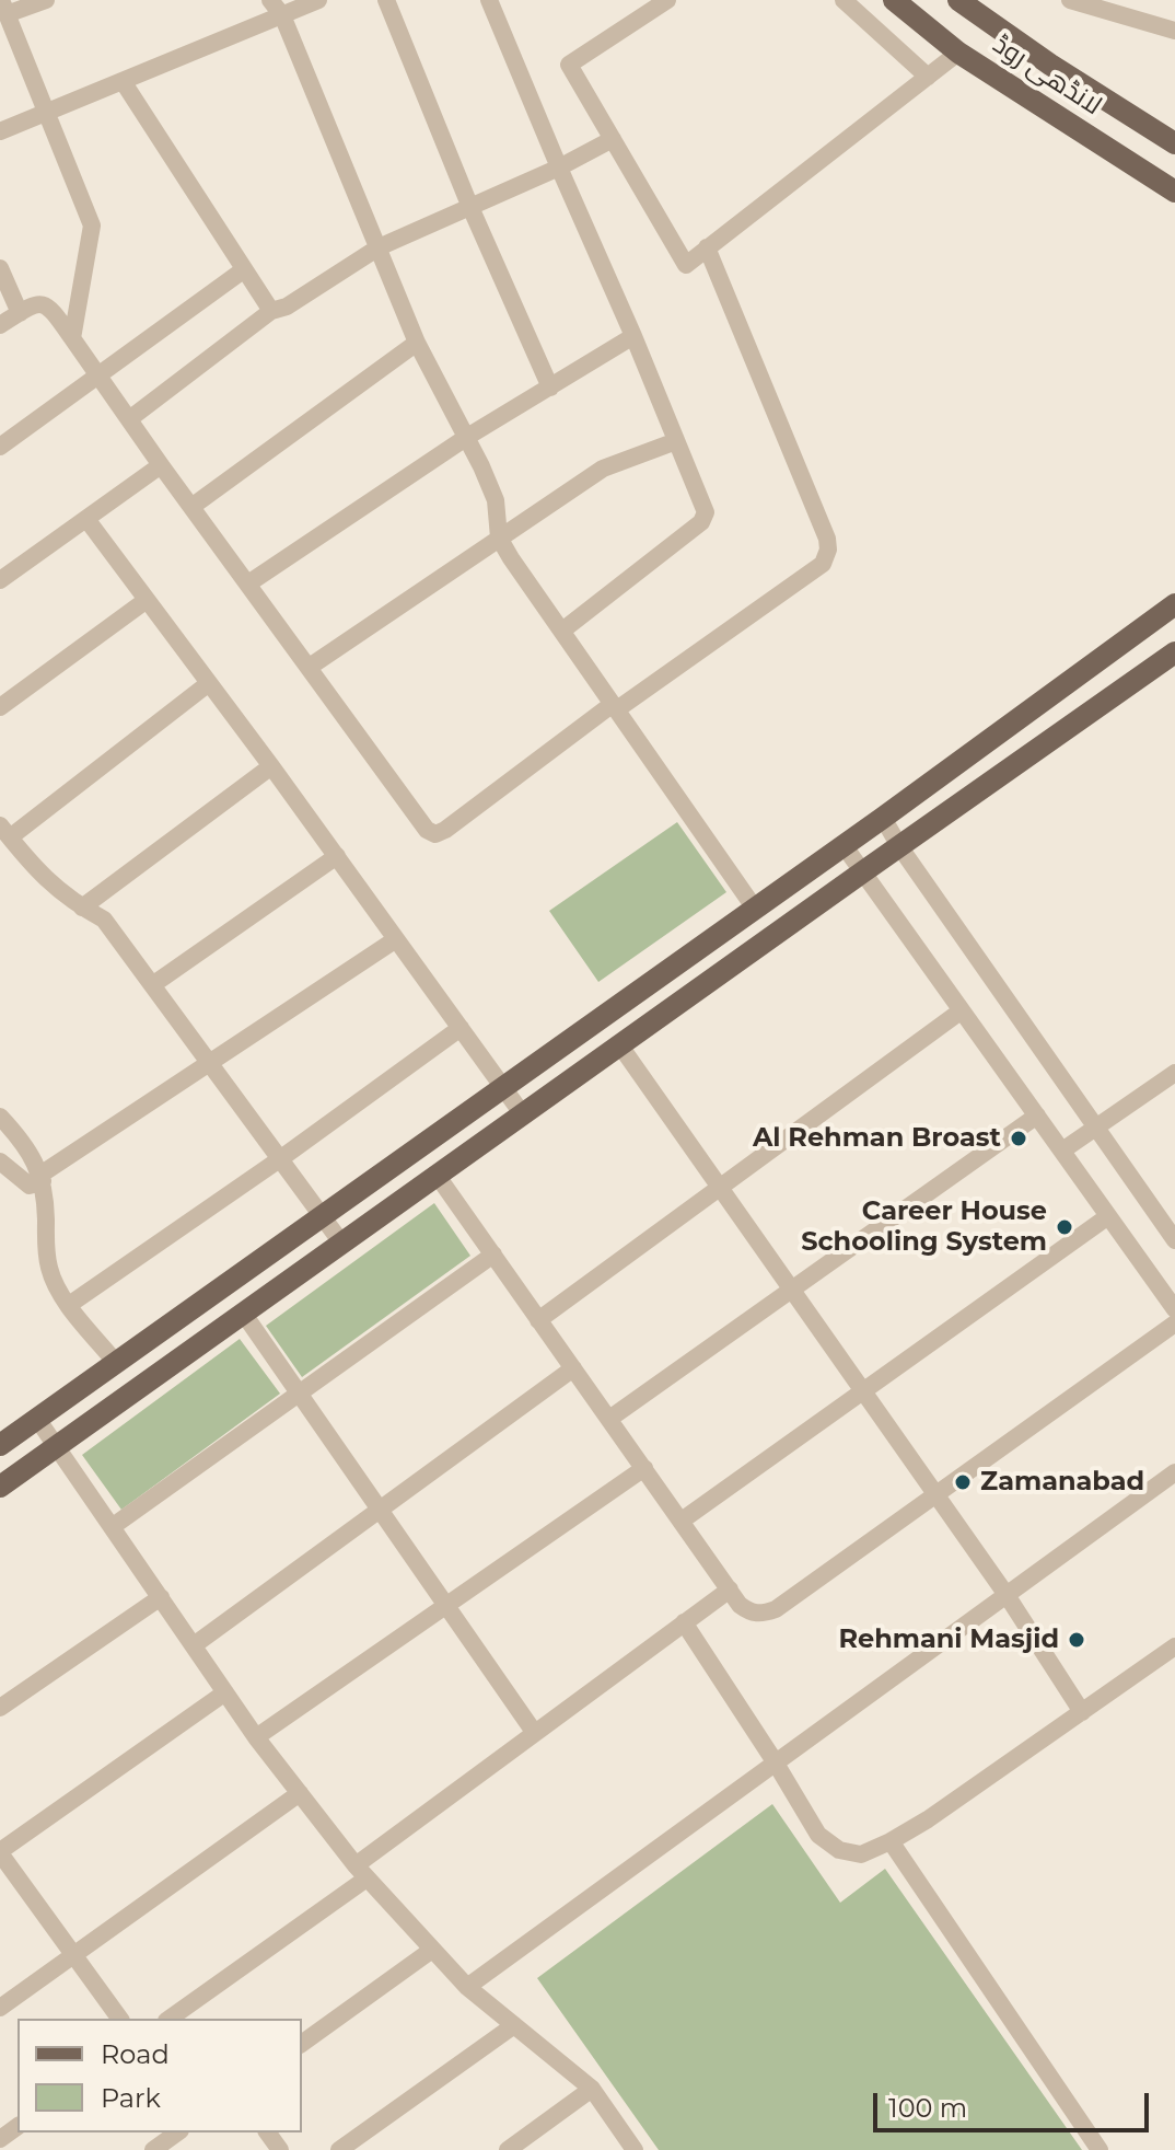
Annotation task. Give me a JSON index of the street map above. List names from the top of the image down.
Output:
{
  "streets": {
    "main road": ["لانڈھی روڈ"]
  },
  "places": [
    "Al Rehman Broast",
    "Career House Schooling System",
    "Zamanabad",
    "Rehmani Masjid"
  ],
  "legend": ["Road", "Park"],
  "scale_bar": "100 m"
}
